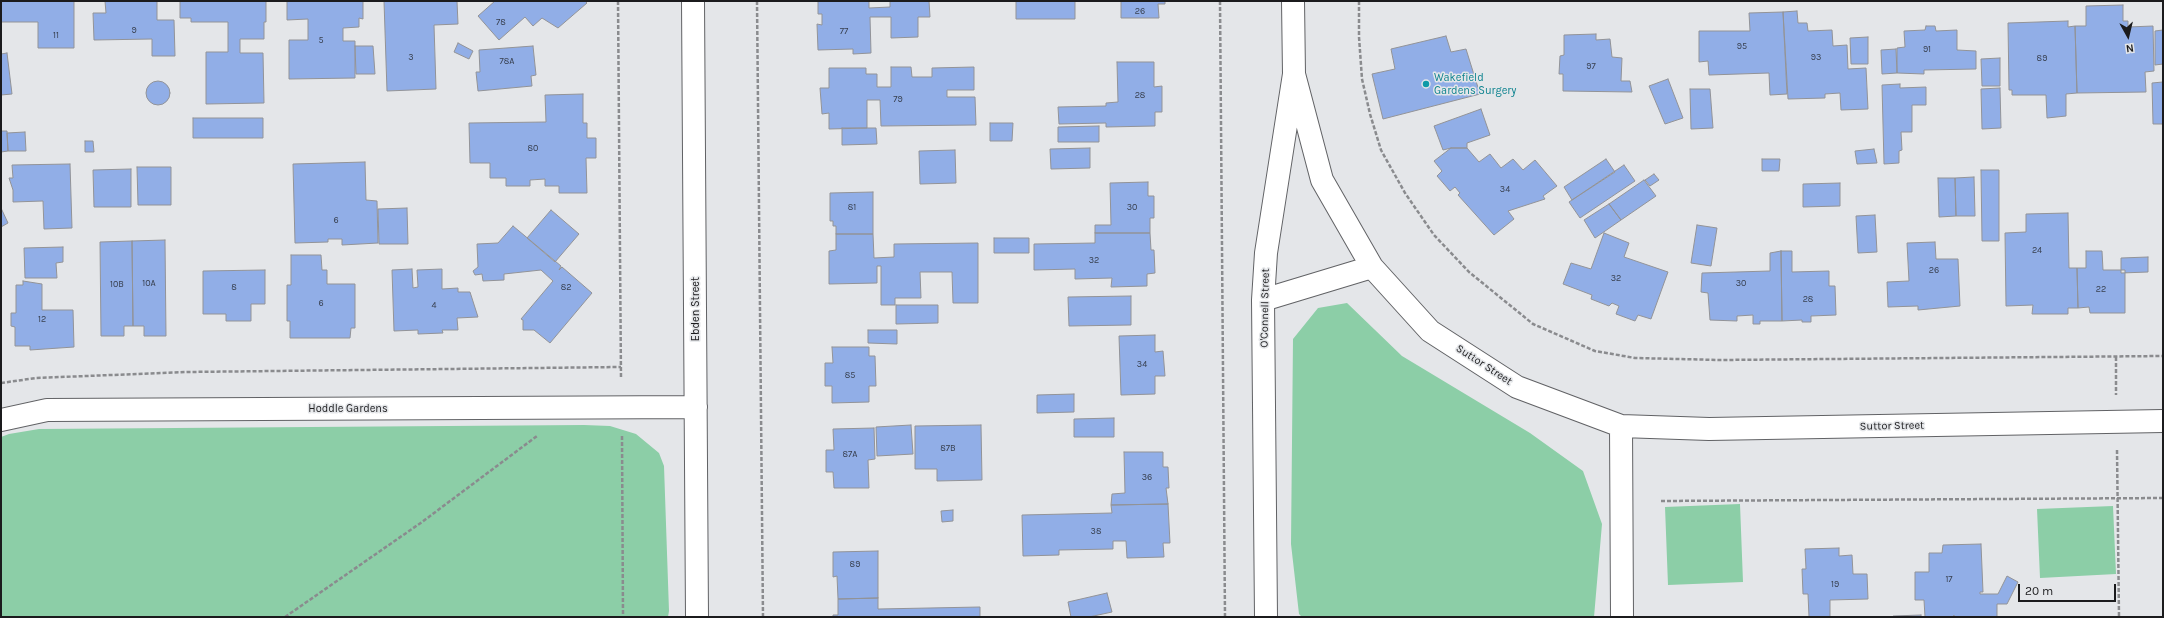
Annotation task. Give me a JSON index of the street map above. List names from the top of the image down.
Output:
{
  "streets": {
    "street": [
      "O'Connell Street",
      "Ebden Street",
      "Suttor Street",
      "Hoddle Gardens"
    ]
  },
  "crossings": [
    ["O'Connell Street", "Suttor Street"],
    ["Ebden Street", "Hoddle Gardens"]
  ],
  "places": ["Wakefield Gardens Surgery"],
  "house_numbers": [
    "26",
    "78",
    "9",
    "77",
    "11",
    "5",
    "95",
    "91",
    "3",
    "93",
    "89",
    "78A",
    "97",
    "28",
    "79",
    "80",
    "34",
    "81",
    "30",
    "6",
    "24",
    "32",
    "26",
    "32",
    "10A",
    "30",
    "10B",
    "8",
    "82",
    "22",
    "28",
    "6",
    "4",
    "12",
    "34",
    "85",
    "87B",
    "87A",
    "36",
    "38",
    "89",
    "17",
    "19"
  ],
  "scale_bar": "20 m",
  "north": "bottom"
}
